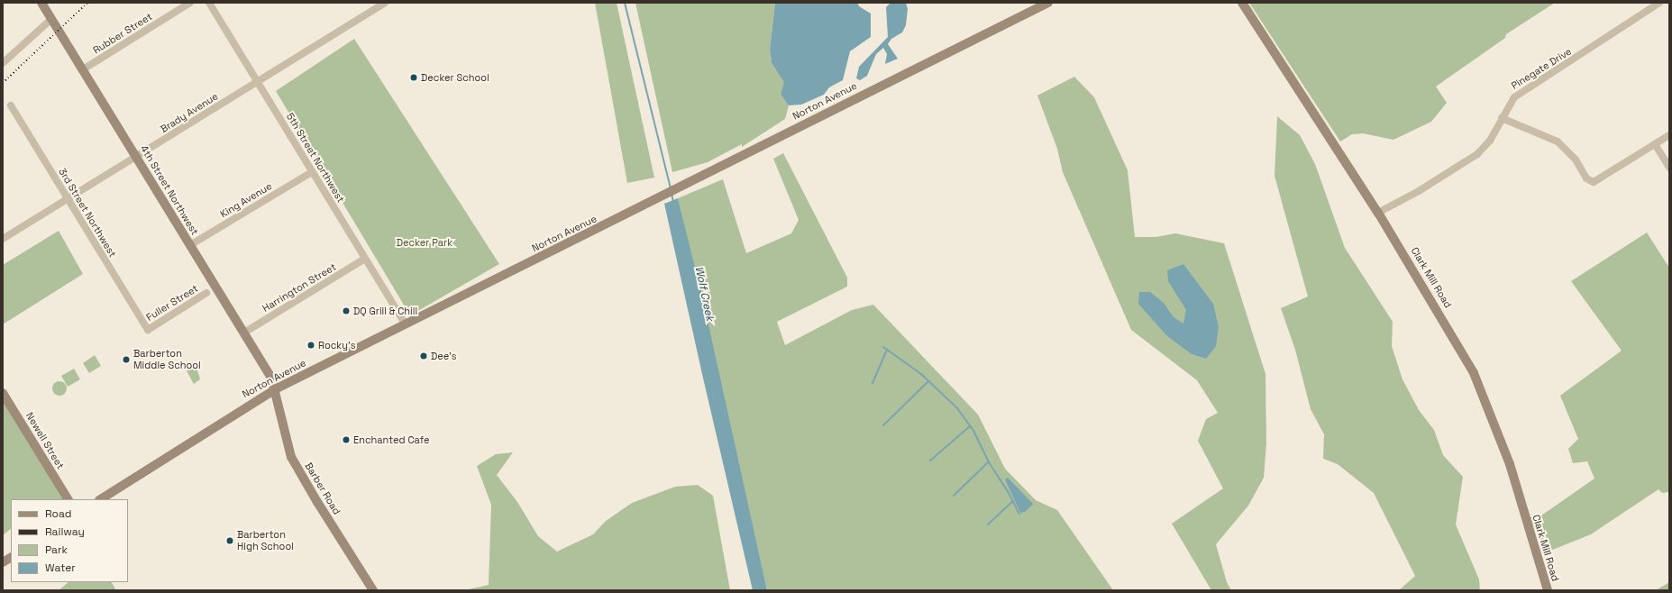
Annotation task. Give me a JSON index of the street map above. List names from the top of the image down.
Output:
{
  "streets": {
    "main road": [
      "Norton Avenue",
      "4th Street Northwest",
      "Clark Mill Road",
      "Newell Street",
      "Barber Road"
    ],
    "street": [
      "Rubber Street",
      "Pinegate Drive",
      "Brady Avenue",
      "5th Street Northwest",
      "King Avenue",
      "3rd Street Northwest",
      "Harrington Street",
      "Fuller Street"
    ]
  },
  "crossings": [
    ["Rubber Street", "4th Street Northwest"],
    ["Pinegate Drive", "Clark Mill Road"],
    ["Norton Avenue", "5th Street Northwest"],
    ["Norton Avenue", "4th Street Northwest"],
    ["Norton Avenue", "Barber Road"],
    ["Brady Avenue", "5th Street Northwest"],
    ["Brady Avenue", "4th Street Northwest"],
    ["Brady Avenue", "3rd Street Northwest"],
    ["5th Street Northwest", "King Avenue"],
    ["5th Street Northwest", "Harrington Street"],
    ["4th Street Northwest", "King Avenue"],
    ["4th Street Northwest", "Harrington Street"],
    ["4th Street Northwest", "Barber Road"],
    ["3rd Street Northwest", "Fuller Street"]
  ],
  "water": ["Wolf Creek"],
  "parks": ["Decker Park"],
  "places": [
    "Decker School",
    "DQ Grill & Chill",
    "Rocky's",
    "Dee's",
    "Barberton Middle School",
    "Enchanted Cafe",
    "Barberton High School"
  ],
  "legend": [
    "Road",
    "Railway",
    "Park",
    "Water"
  ]
}
